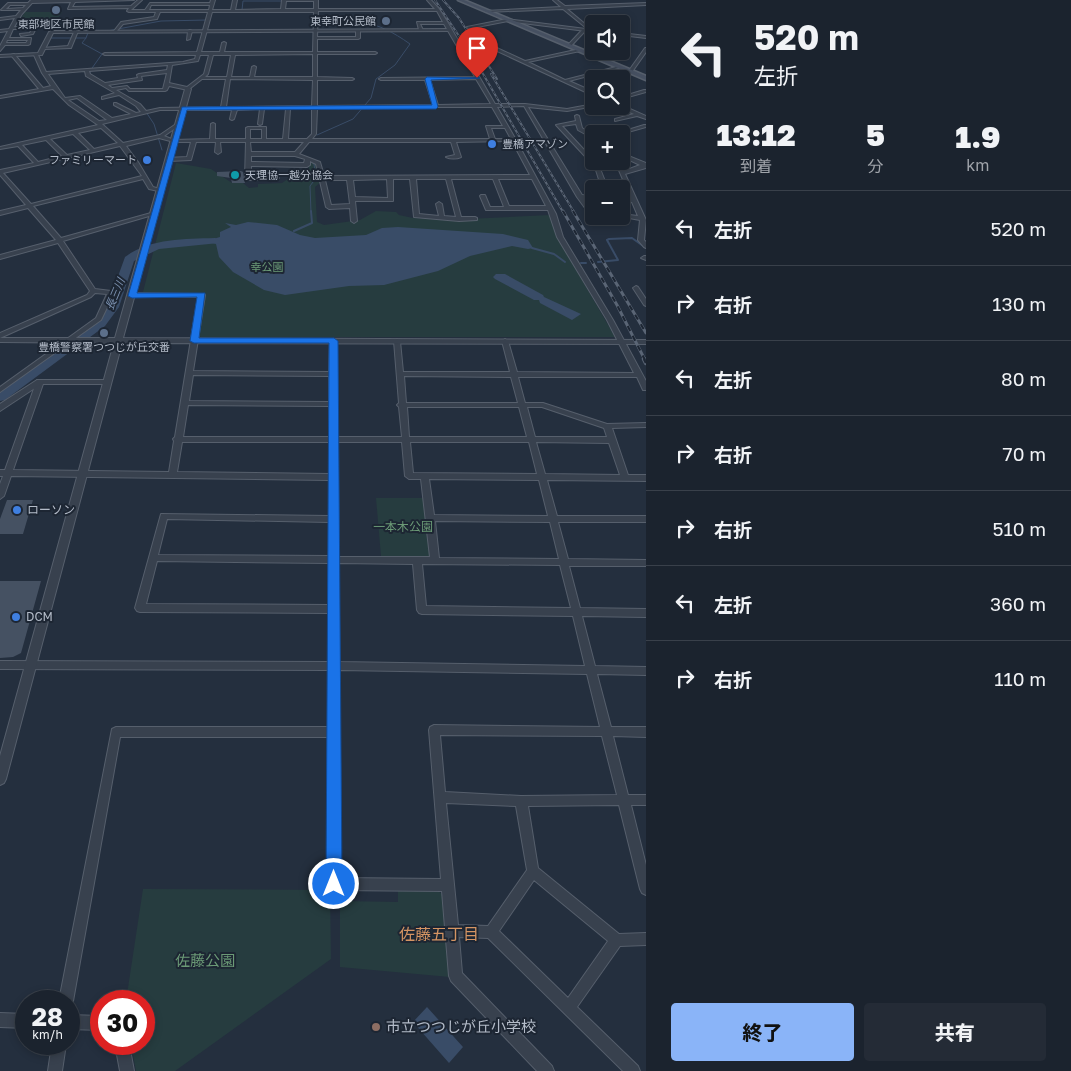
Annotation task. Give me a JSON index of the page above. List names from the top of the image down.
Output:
{
  "districts": ["佐藤五丁目"],
  "water": ["長三川"],
  "parks": ["幸公園", "一本木公園", "佐藤公園"],
  "places": [
    "東部地区市民館",
    "東幸町公民館",
    "豊橋アマゾン",
    "ファミリーマート",
    "天理協一越分協会",
    "豊橋警察署つつじが丘交番",
    "ローソン",
    "DCM",
    "市立つつじが丘小学校"
  ],
  "page": {
    "turn": ["520 m", "左折"],
    "map_buttons": ["+", "−"],
    "eta": [
      "13:12",
      "到着",
      "5",
      "分",
      "1.9",
      "km"
    ],
    "list": [
      {
        "name": "左折",
        "value": "520 m"
      },
      {
        "name": "右折",
        "value": "130 m"
      },
      {
        "name": "左折",
        "value": "80 m"
      },
      {
        "name": "右折",
        "value": "70 m"
      },
      {
        "name": "右折",
        "value": "510 m"
      },
      {
        "name": "左折",
        "value": "360 m"
      },
      {
        "name": "右折",
        "value": "110 m"
      }
    ],
    "speed": "28 km/h",
    "limit": "30",
    "buttons": ["終了", "共有"]
  }
}
